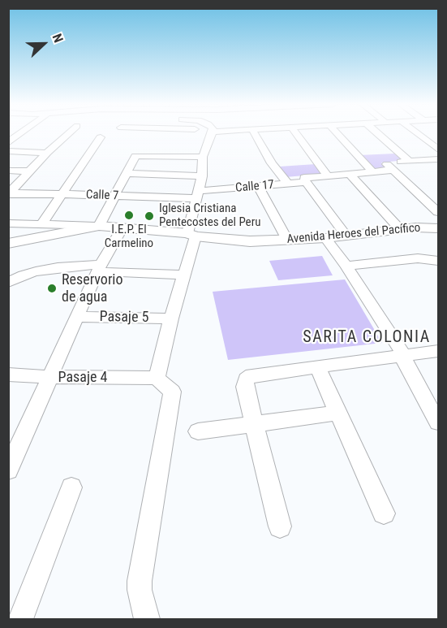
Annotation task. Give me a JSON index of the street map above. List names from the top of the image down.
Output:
{
  "streets": {
    "street": [
      "Calle 17",
      "Calle 7",
      "Avenida Heroes del Pacífico",
      "Pasaje 5",
      "Pasaje 4"
    ]
  },
  "crossings": [
    ["Calle 17", "Calle 7"]
  ],
  "districts": ["SARITA COLONIA"],
  "places": ["I.E.P. El Carmelino", "Iglesia Cristiana Pentecostes del Peru", "Reservorio de agua"],
  "north": "right"
}
